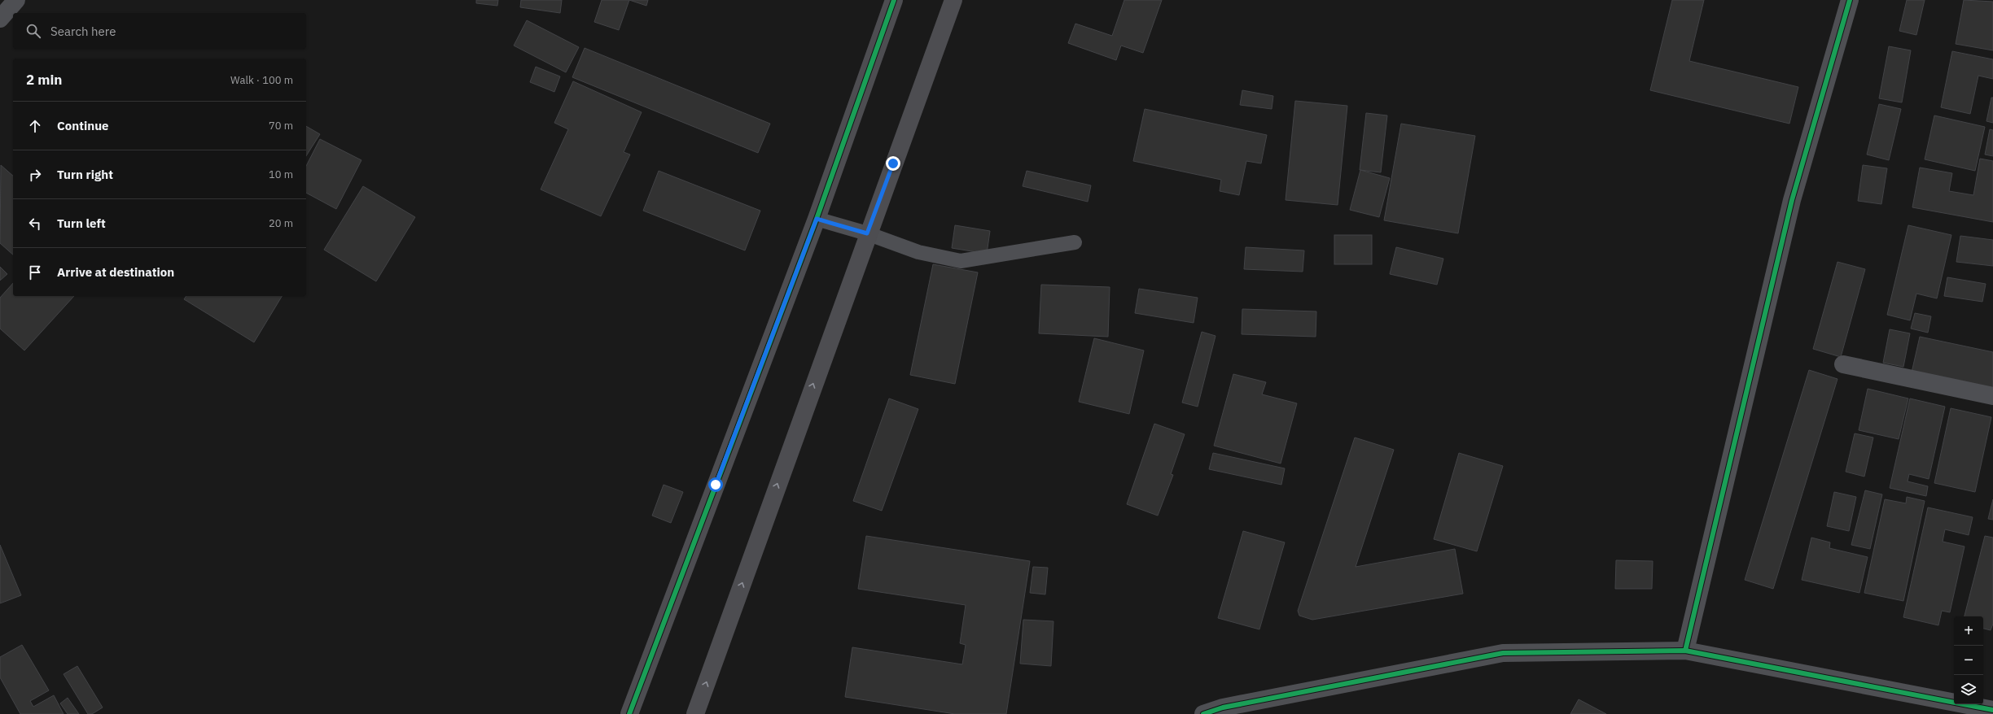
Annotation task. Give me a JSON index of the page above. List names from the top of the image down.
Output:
{
  "page": {
    "search": "Search here",
    "heading": ["2 min", "Walk · 100 m"],
    "list": [
      ["Continue", "70 m"],
      ["Turn right", "10 m"],
      ["Turn left", "20 m"],
      "Arrive at destination"
    ],
    "map_buttons": ["+", "−"]
  }
}
